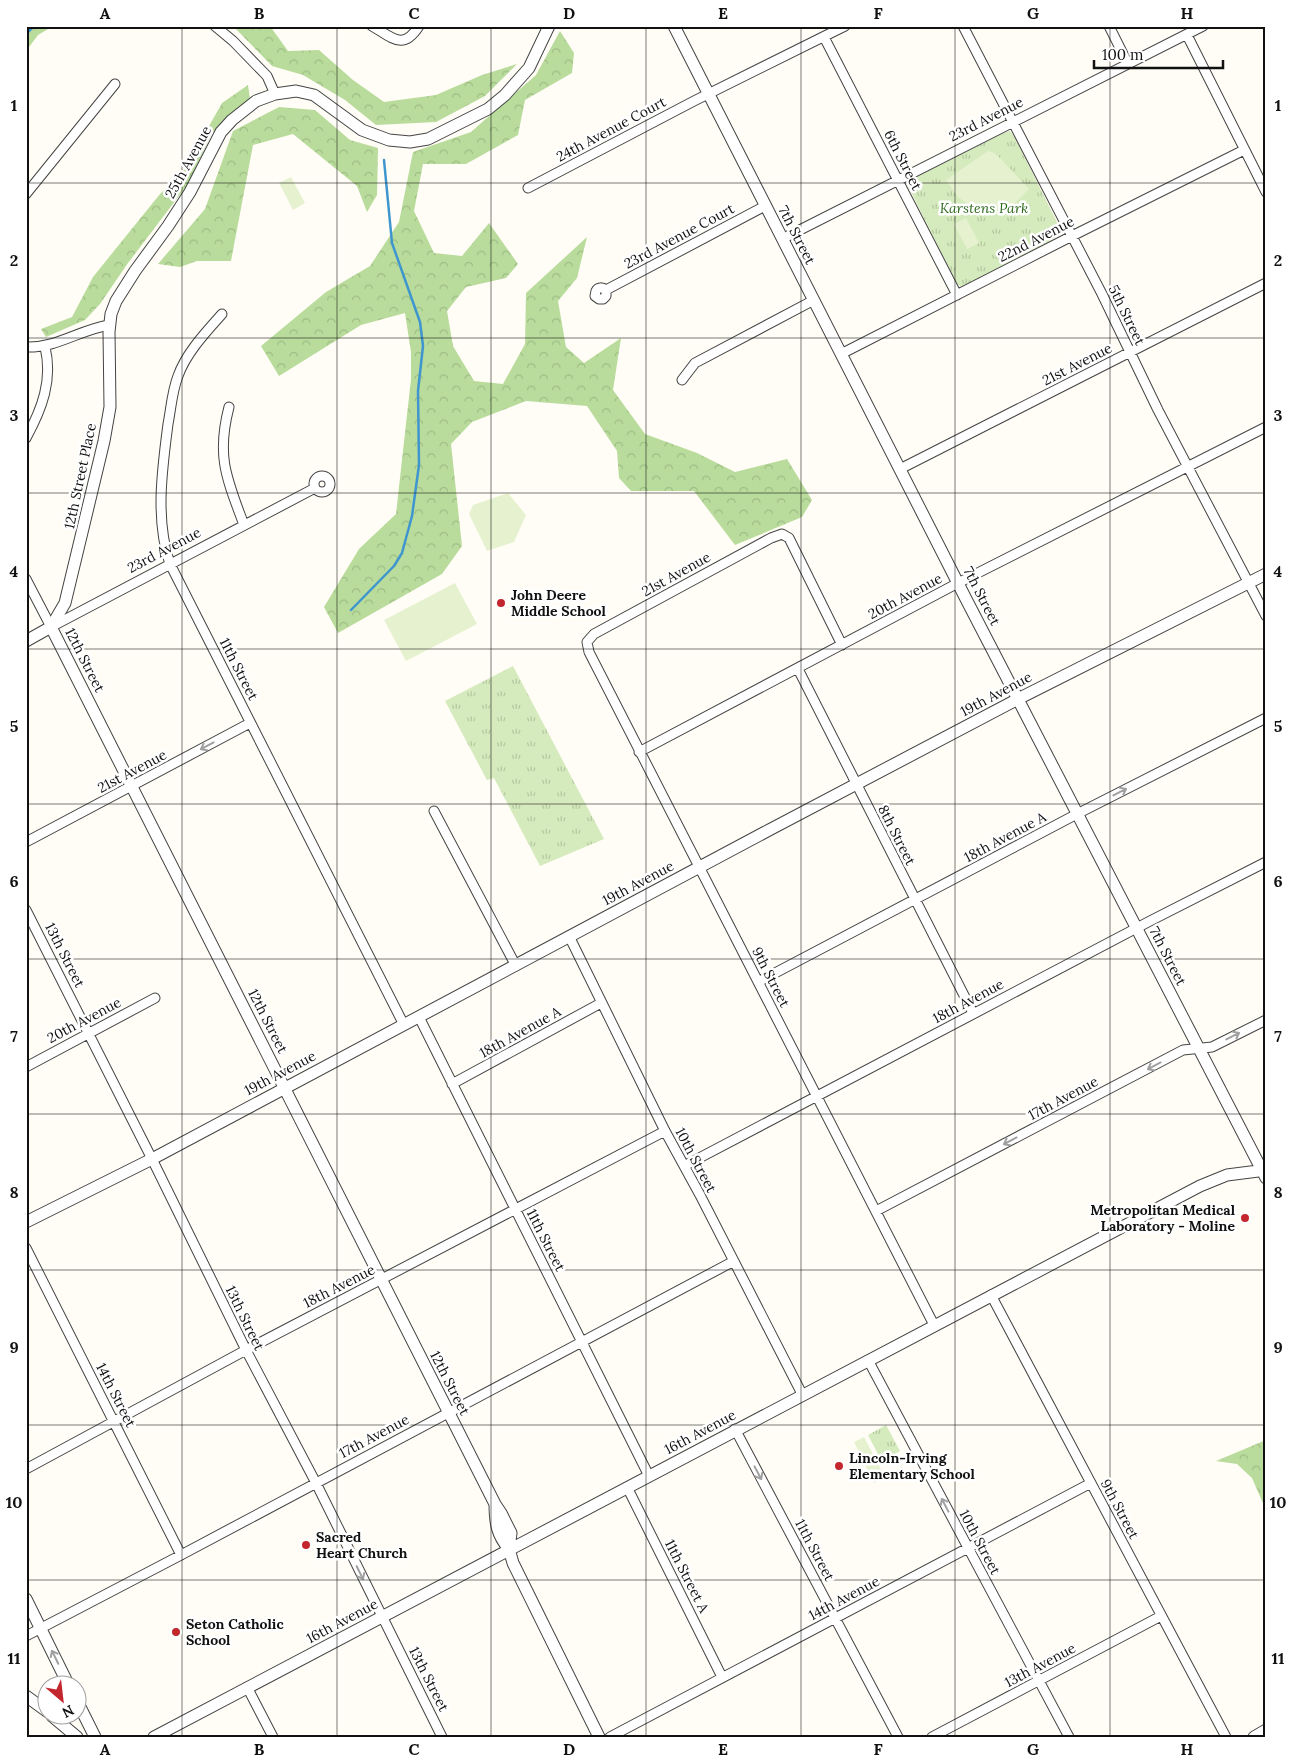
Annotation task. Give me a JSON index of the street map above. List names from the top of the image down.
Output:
{
  "streets": {
    "street": [
      "23rd Avenue",
      "24th Avenue Court",
      "6th Street",
      "25th Avenue",
      "7th Street",
      "23rd Avenue Court",
      "22nd Avenue",
      "5th Street",
      "21st Avenue",
      "12th Street Place",
      "20th Avenue",
      "12th Street",
      "11th Street",
      "19th Avenue",
      "8th Street",
      "18th Avenue A",
      "13th Street",
      "9th Street",
      "18th Avenue",
      "17th Avenue",
      "10th Street",
      "14th Street",
      "16th Avenue",
      "11th Street A",
      "14th Avenue",
      "13th Avenue"
    ]
  },
  "crossings": [
    ["23rd Avenue", "6th Street"],
    ["23rd Avenue", "7th Street"],
    ["23rd Avenue", "5th Street"],
    ["23rd Avenue", "12th Street Place"],
    ["23rd Avenue", "12th Street"],
    ["23rd Avenue", "11th Street"],
    ["24th Avenue Court", "6th Street"],
    ["24th Avenue Court", "7th Street"],
    ["6th Street", "22nd Avenue"],
    ["25th Avenue", "12th Street Place"],
    ["7th Street", "23rd Avenue Court"],
    ["7th Street", "22nd Avenue"],
    ["7th Street", "21st Avenue"],
    ["7th Street", "20th Avenue"],
    ["7th Street", "19th Avenue"],
    ["7th Street", "18th Avenue A"],
    ["7th Street", "18th Avenue"],
    ["7th Street", "17th Avenue"],
    ["7th Street", "16th Avenue"],
    ["22nd Avenue", "5th Street"],
    ["5th Street", "21st Avenue"],
    ["5th Street", "20th Avenue"],
    ["5th Street", "19th Avenue"],
    ["21st Avenue", "20th Avenue"],
    ["21st Avenue", "12th Street"],
    ["21st Avenue", "11th Street"],
    ["21st Avenue", "9th Street"],
    ["12th Street Place", "12th Street"],
    ["20th Avenue", "8th Street"],
    ["20th Avenue", "13th Street"],
    ["20th Avenue", "9th Street"],
    ["12th Street", "19th Avenue"],
    ["12th Street", "18th Avenue"],
    ["12th Street", "17th Avenue"],
    ["12th Street", "16th Avenue"],
    ["11th Street", "19th Avenue"],
    ["11th Street", "18th Avenue A"],
    ["11th Street", "18th Avenue"],
    ["11th Street", "17th Avenue"],
    ["11th Street", "16th Avenue"],
    ["11th Street", "14th Avenue"],
    ["19th Avenue", "8th Street"],
    ["19th Avenue", "13th Street"],
    ["19th Avenue", "9th Street"],
    ["19th Avenue", "10th Street"],
    ["8th Street", "18th Avenue A"],
    ["8th Street", "18th Avenue"],
    ["18th Avenue A", "9th Street"],
    ["18th Avenue A", "10th Street"],
    ["13th Street", "18th Avenue"],
    ["13th Street", "17th Avenue"],
    ["13th Street", "16th Avenue"],
    ["9th Street", "18th Avenue"],
    ["9th Street", "17th Avenue"],
    ["9th Street", "16th Avenue"],
    ["9th Street", "14th Avenue"],
    ["9th Street", "13th Avenue"],
    ["18th Avenue", "10th Street"],
    ["18th Avenue", "14th Street"],
    ["17th Avenue", "10th Street"],
    ["17th Avenue", "14th Street"],
    ["10th Street", "16th Avenue"],
    ["10th Street", "14th Avenue"],
    ["10th Street", "13th Avenue"],
    ["16th Avenue", "11th Street A"],
    ["11th Street A", "14th Avenue"]
  ],
  "parks": ["Karstens Park"],
  "places": [
    "John Deere Middle School",
    "Metropolitan Medical Laboratory - Moline",
    "Lincoln-Irving Elementary School",
    "Sacred Heart Church",
    "Seton Catholic School"
  ],
  "scale_bar": "100 m",
  "north": "bottom right",
  "grid": {
    "columns": [
      "A",
      "B",
      "C",
      "D",
      "E",
      "F",
      "G",
      "H"
    ],
    "rows": [
      "1",
      "2",
      "3",
      "4",
      "5",
      "6",
      "7",
      "8",
      "9",
      "10",
      "11"
    ]
  }
}
